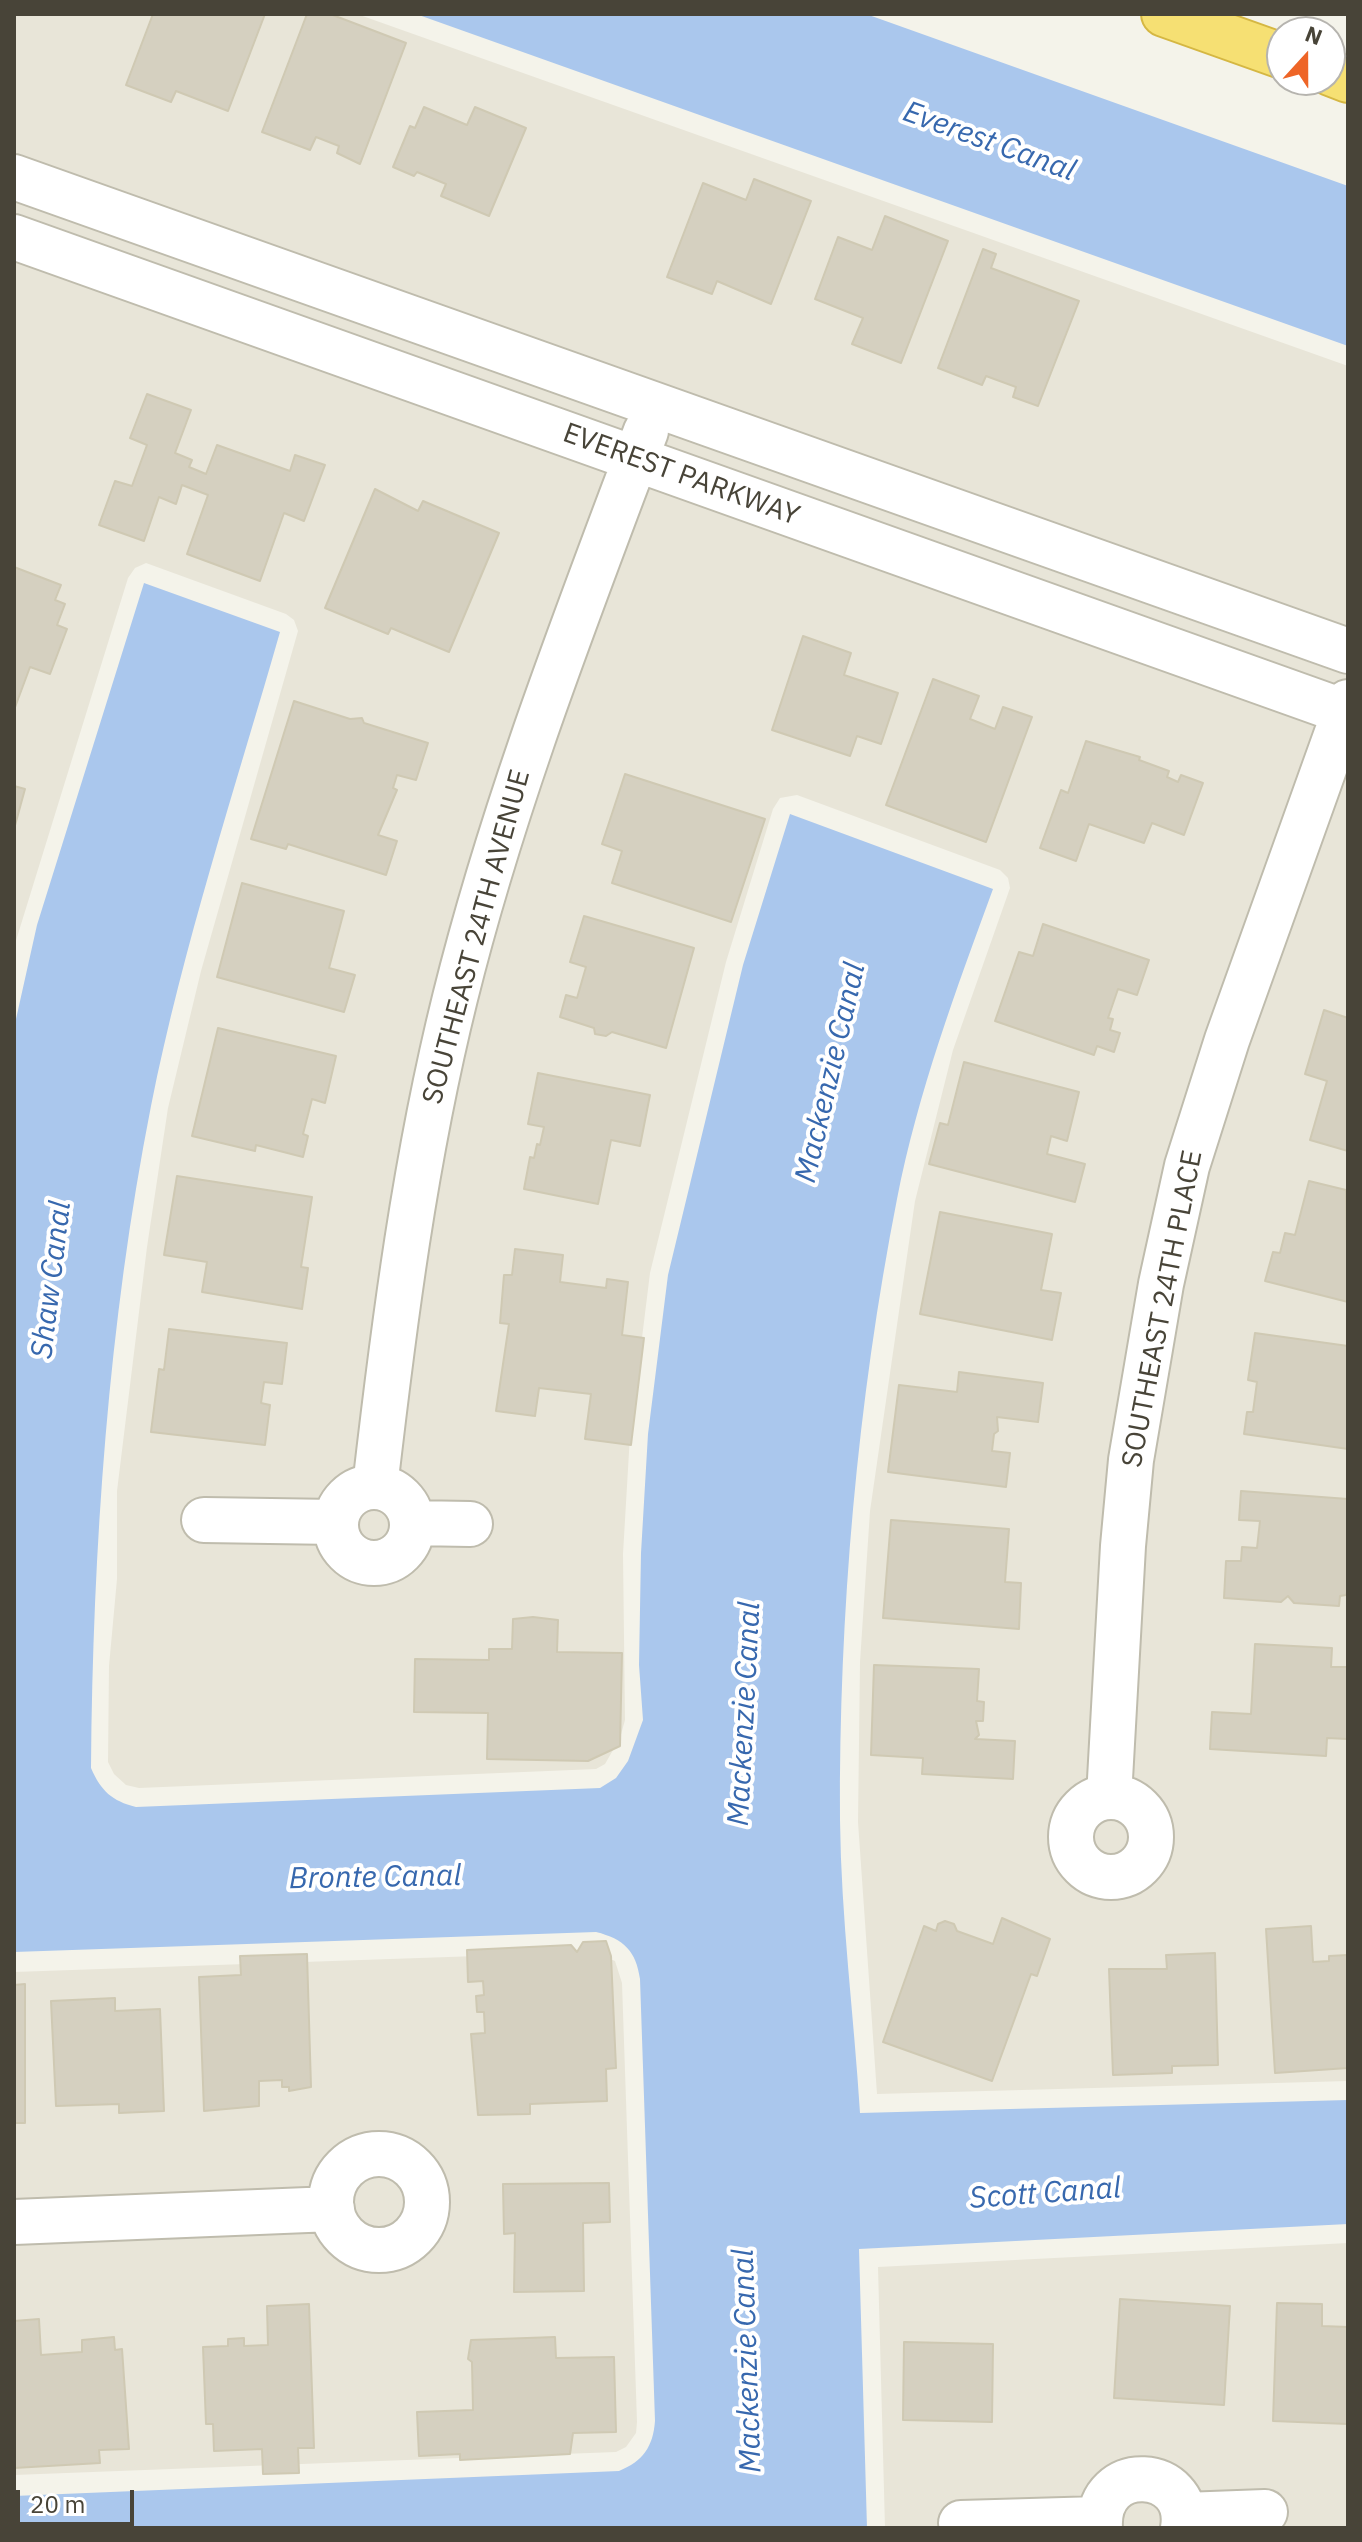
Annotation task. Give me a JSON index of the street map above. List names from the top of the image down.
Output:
{
  "streets": {
    "street": ["EVEREST PARKWAY", "SOUTHEAST 24TH AVENUE", "SOUTHEAST 24TH PLACE"]
  },
  "crossings": [
    ["EVEREST PARKWAY", "SOUTHEAST 24TH AVENUE"],
    ["EVEREST PARKWAY", "SOUTHEAST 24TH PLACE"]
  ],
  "water": [
    "Everest Canal",
    "Mackenzie Canal",
    "Shaw Canal",
    "Bronte Canal",
    "Scott Canal"
  ],
  "scale_bar": "20 m",
  "north": "top"
}
